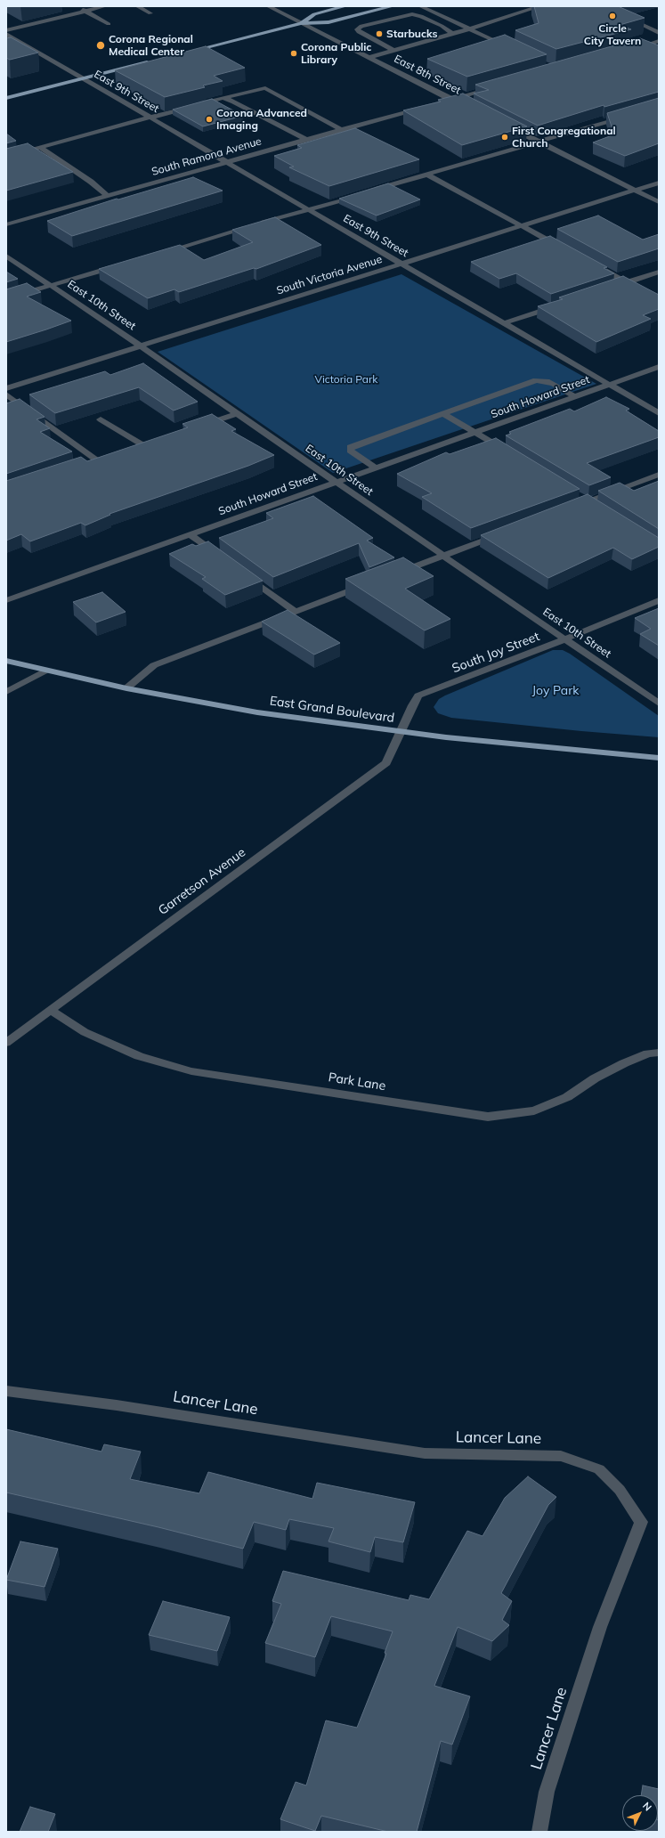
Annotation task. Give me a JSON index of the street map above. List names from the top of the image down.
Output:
{
  "streets": {
    "main road": ["East Grand Boulevard"],
    "street": [
      "East 8th Street",
      "East 9th Street",
      "South Ramona Avenue",
      "South Victoria Avenue",
      "East 10th Street",
      "South Howard Street",
      "South Joy Street",
      "Garretson Avenue",
      "Park Lane",
      "Lancer Lane"
    ]
  },
  "crossings": [
    ["East 9th Street", "South Ramona Avenue"],
    ["East 9th Street", "South Victoria Avenue"],
    ["East 9th Street", "South Howard Street"],
    ["South Victoria Avenue", "East 10th Street"],
    ["East 10th Street", "South Howard Street"],
    ["East 10th Street", "South Joy Street"],
    ["South Joy Street", "East Grand Boulevard"],
    ["South Joy Street", "Garretson Avenue"],
    ["East Grand Boulevard", "Garretson Avenue"],
    ["Garretson Avenue", "Park Lane"]
  ],
  "parks": ["Victoria Park", "Joy Park"],
  "places": [
    "Circle City Tavern",
    "Starbucks",
    "Corona Regional Medical Center",
    "Corona Public Library",
    "Corona Advanced Imaging",
    "First Congregational Church"
  ],
  "north": "top right"
}
